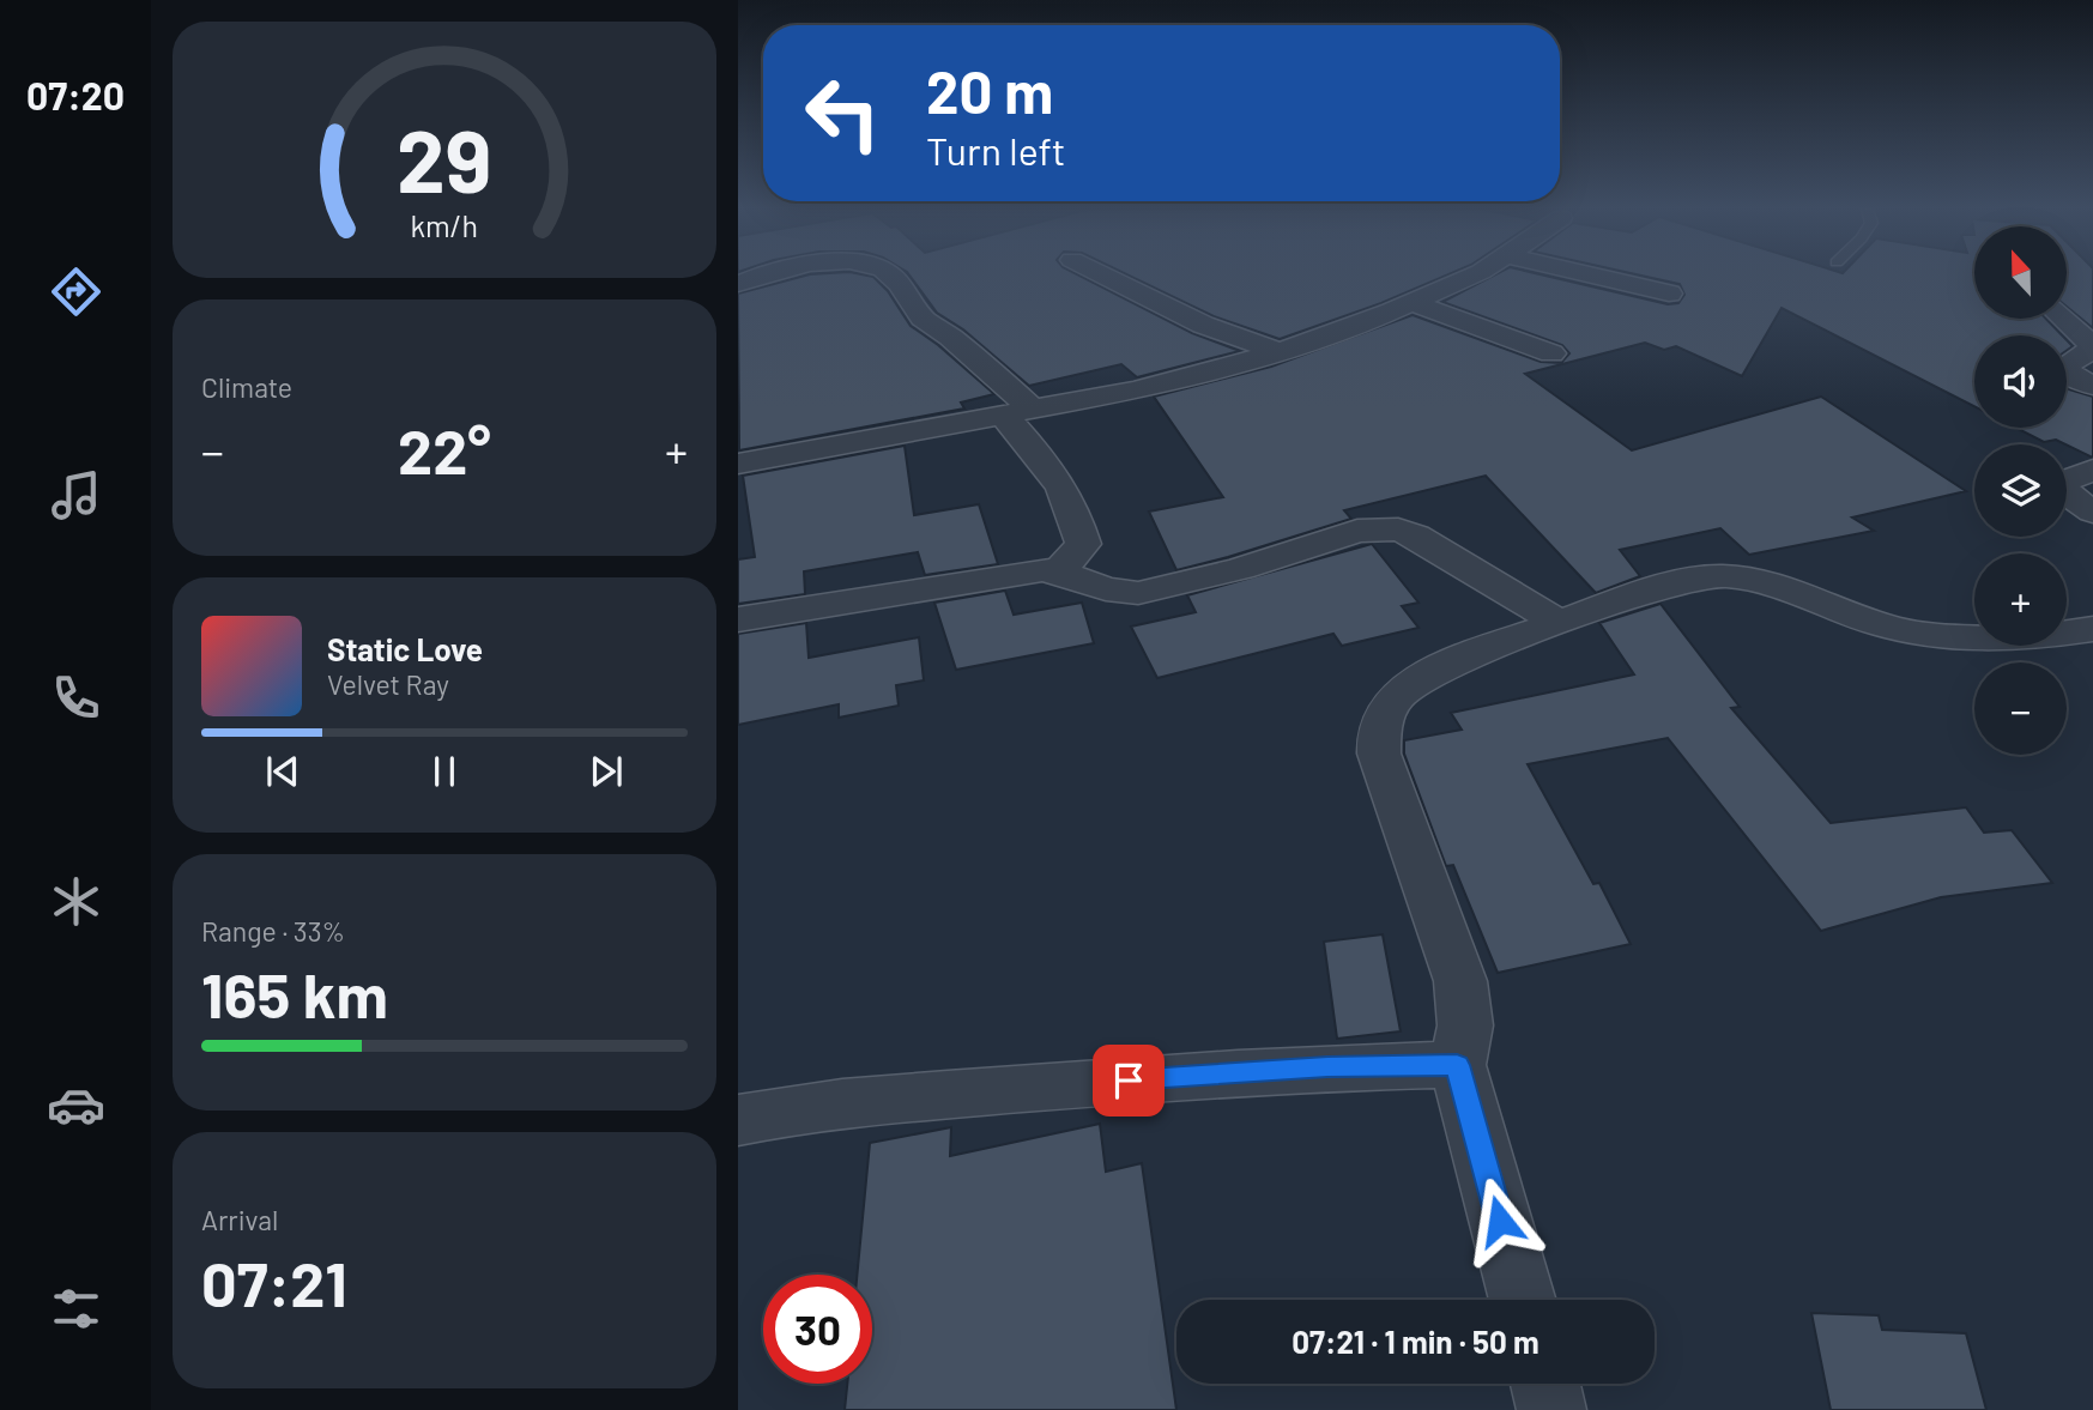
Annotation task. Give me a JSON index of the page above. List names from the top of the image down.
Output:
{
  "north": "top",
  "page": {
    "tabs": "07:20",
    "turn": ["20 m", "Turn left"],
    "map_buttons": ["+", "−"],
    "tile": [
      "Climate",
      ["Range · 33%", "165 km"],
      ["Arrival", "07:21"]
    ],
    "heat": ["−", "22°", "+"],
    "song": ["Static Love", "Velvet Ray"],
    "limit": "30",
    "trip": "07:21 · 1 min · 50 m",
    "gauge": ["29", "km/h"]
  }
}
